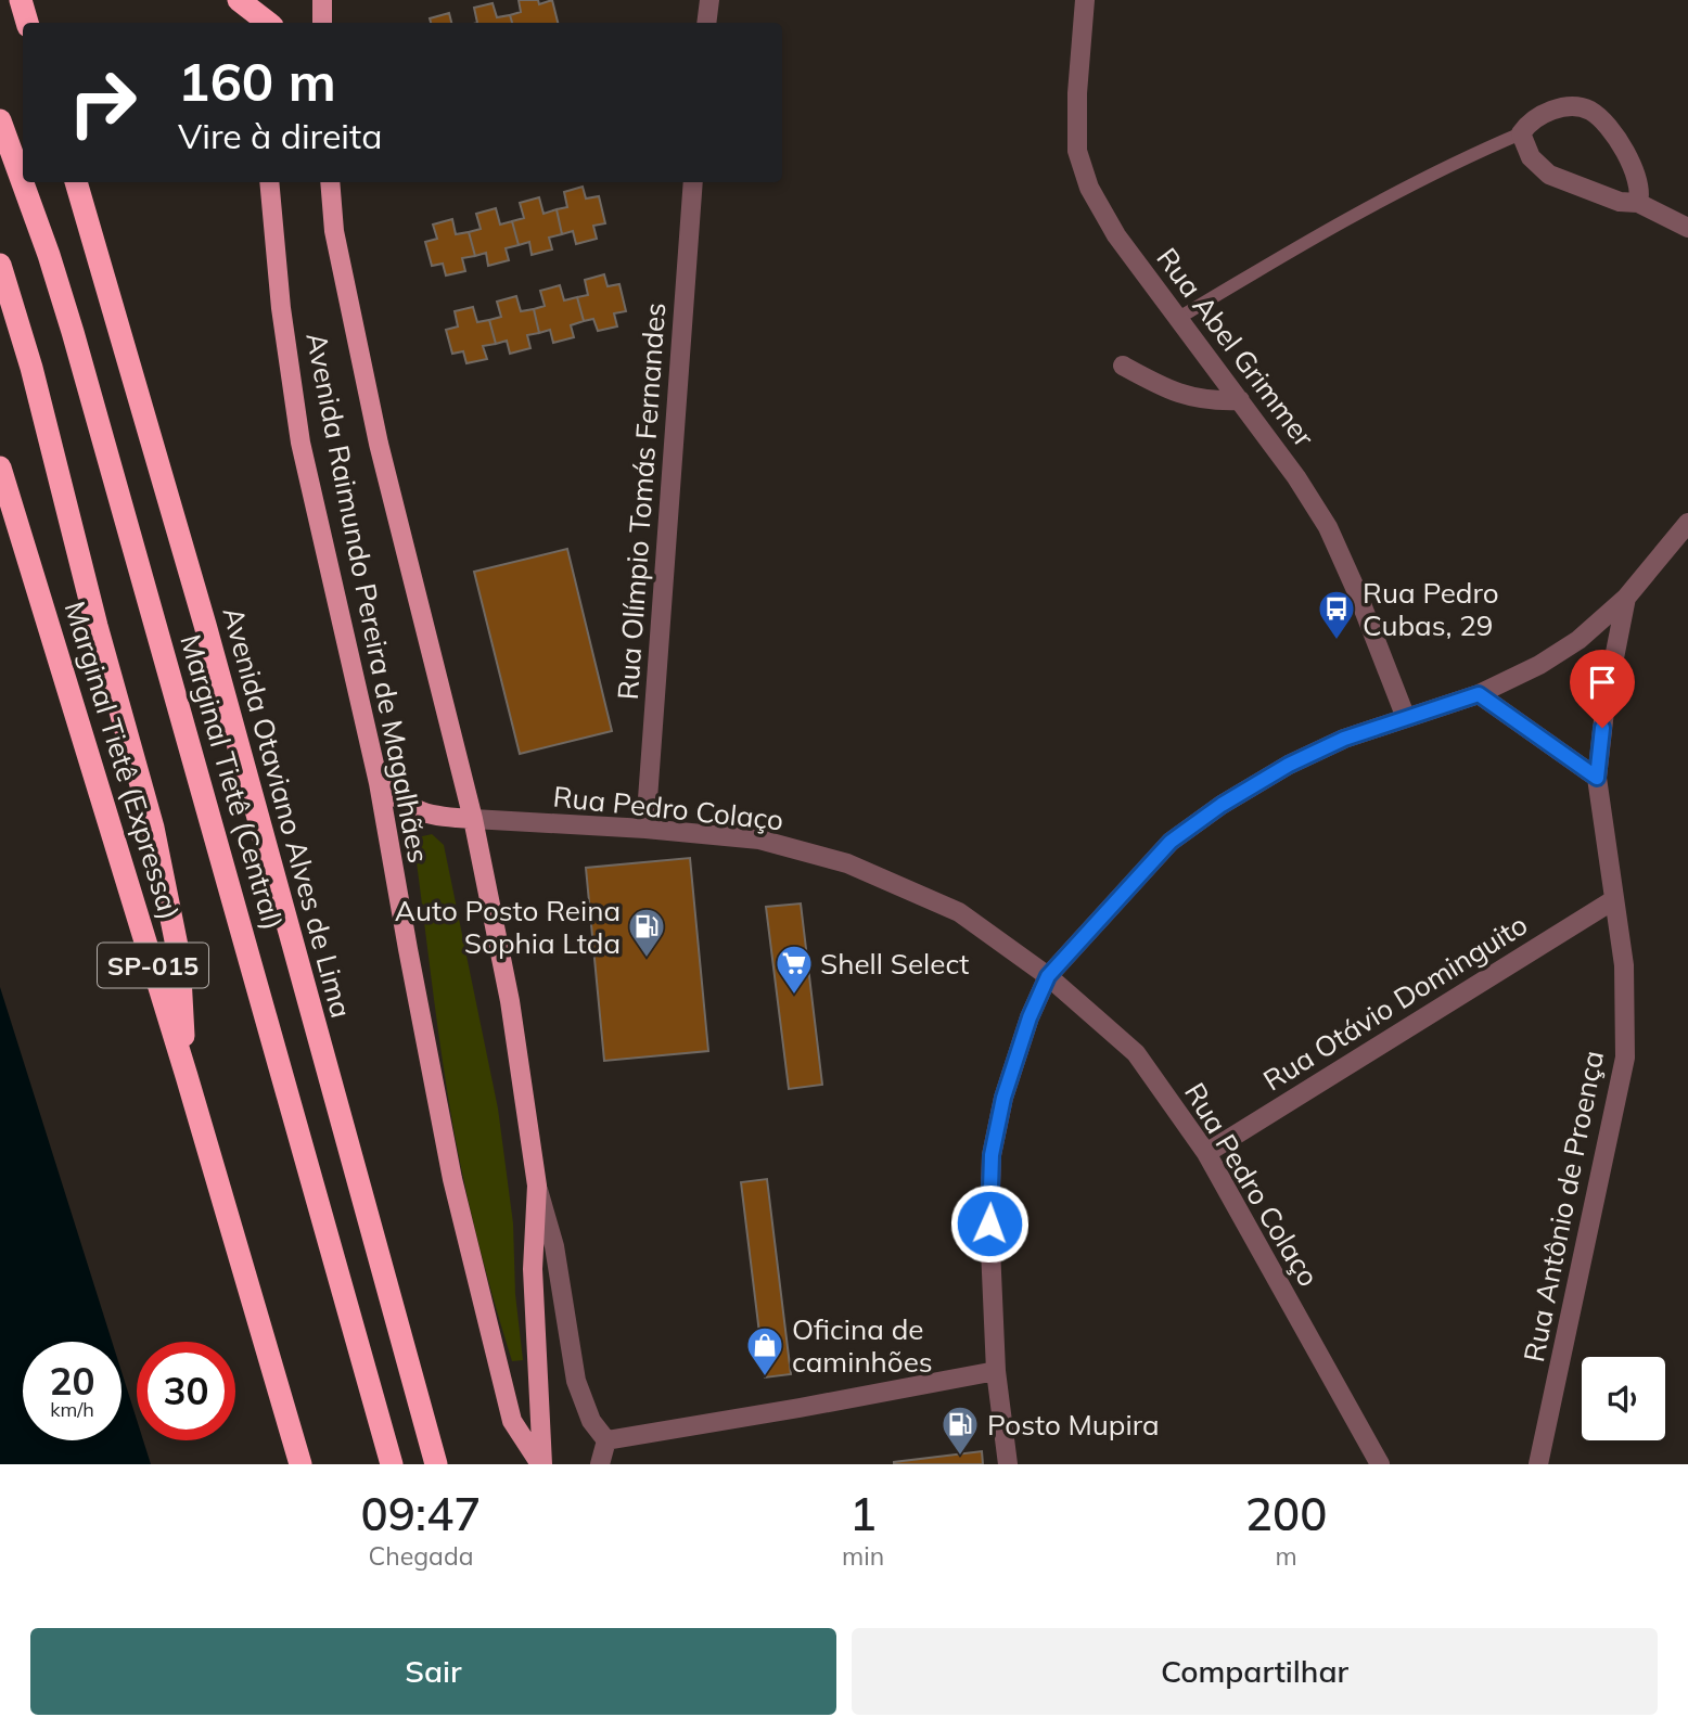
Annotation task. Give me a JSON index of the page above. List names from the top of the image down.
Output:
{
  "streets": {
    "highway": [
      "Marginal Tietê (Expressa)",
      "Marginal Tietê (Central)",
      "Avenida Otaviano Alves de Lima",
      "SP-015"
    ],
    "main road": ["Avenida Raimundo Pereira de Magalhães"],
    "street": [
      "Rua Abel Grimmer",
      "Rua Olímpio Tomás Fernandes",
      "Rua Pedro Colaço",
      "Rua Otávio Dominguito",
      "Rua Antônio de Proença"
    ]
  },
  "crossings": [
    ["Rua Olímpio Tomás Fernandes", "Rua Pedro Colaço"],
    ["Avenida Raimundo Pereira de Magalhães", "Rua Pedro Colaço"],
    ["Rua Pedro Colaço", "Rua Otávio Dominguito"],
    ["Rua Otávio Dominguito", "Rua Antônio de Proença"]
  ],
  "places": {
    "bus stop": ["Rua Pedro Cubas, 29"],
    "fuel station": ["Auto Posto Reina Sophia Ltda", "Posto Mupira"],
    "supermarket": ["Shell Select"],
    "shop": ["Oficina de caminhões"]
  },
  "page": {
    "turn": ["160 m", "Vire à direita"],
    "speed": "20 km/h",
    "limit": "30",
    "eta": [
      "09:47",
      "Chegada",
      "1",
      "min",
      "200",
      "m"
    ],
    "buttons": ["Sair", "Compartilhar"]
  }
}
